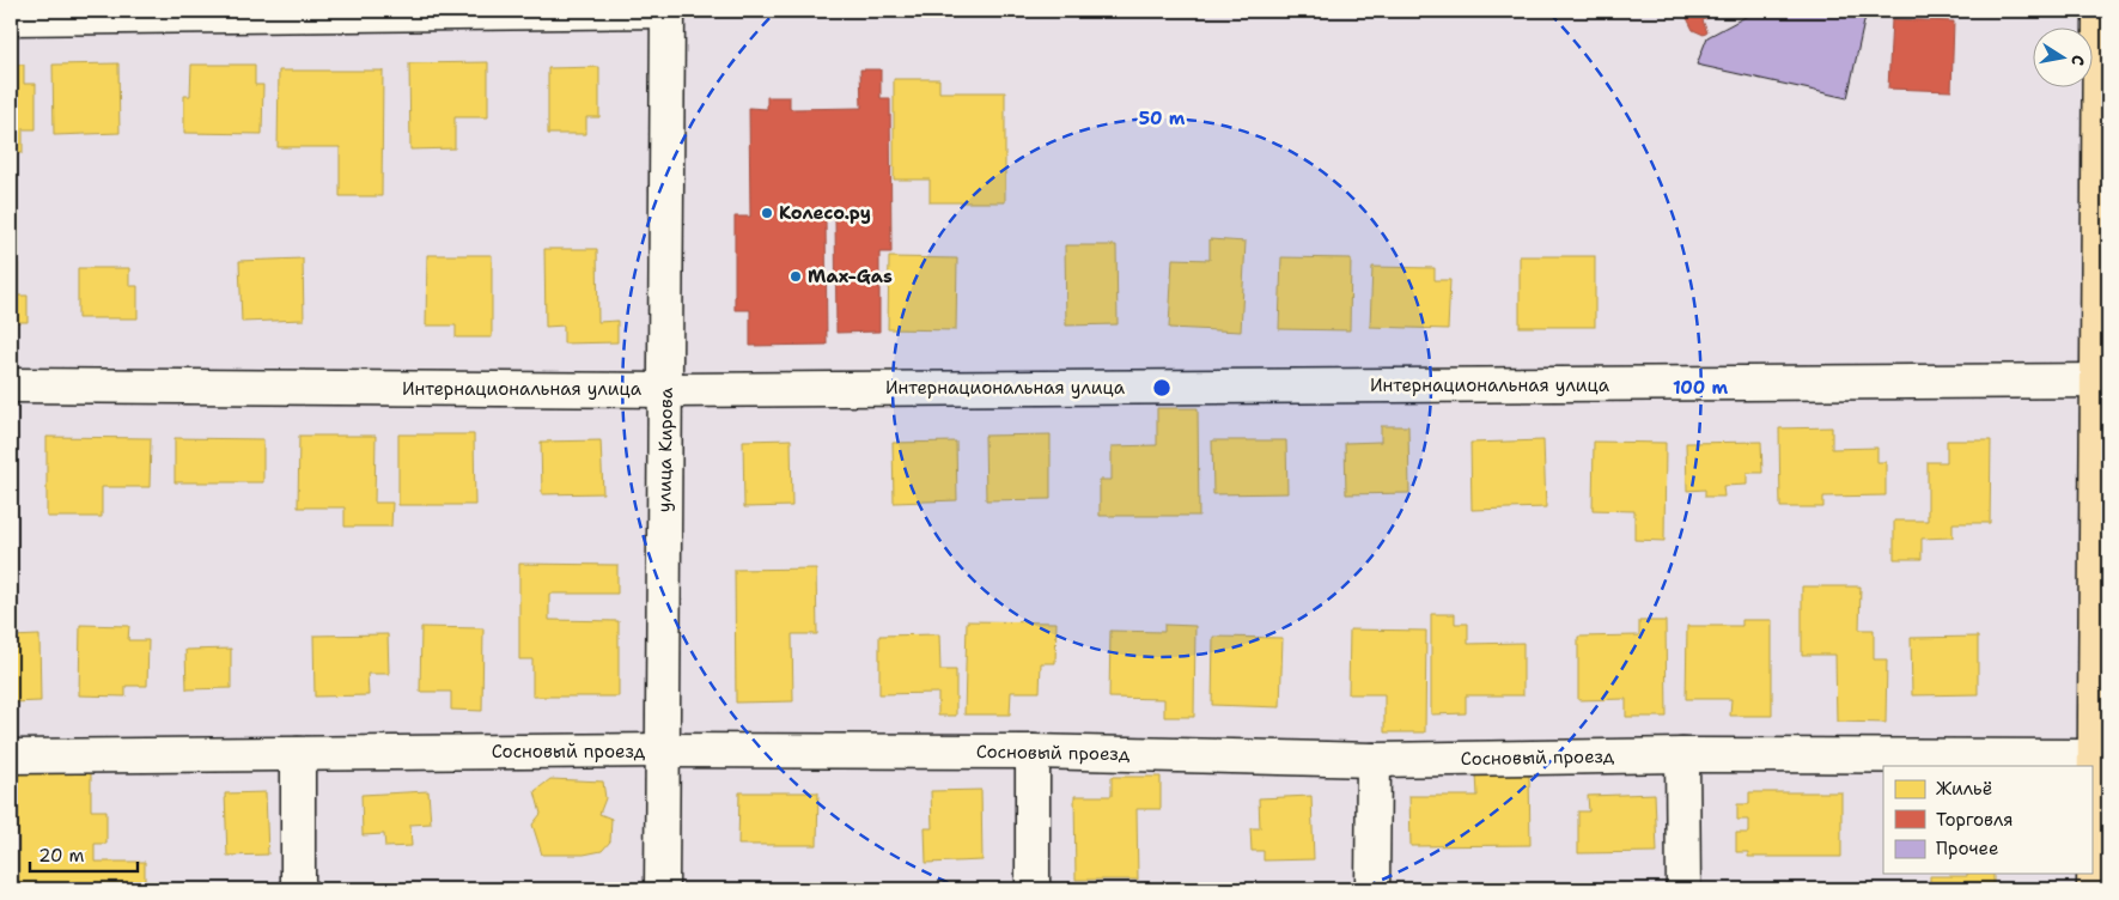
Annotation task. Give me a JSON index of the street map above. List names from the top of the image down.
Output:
{
  "streets": {
    "street": ["Интернациональная улица", "улица Кирова", "Сосновый проезд"]
  },
  "crossings": [
    ["Интернациональная улица", "улица Кирова"],
    ["улица Кирова", "Сосновый проезд"]
  ],
  "places": ["Колесо.ру", "Max-Gas"],
  "legend": ["Жильё", "Торговля", "Прочее"],
  "scale_bar": "20 m",
  "north": "right",
  "rings": ["50 m", "100 m"]
}
